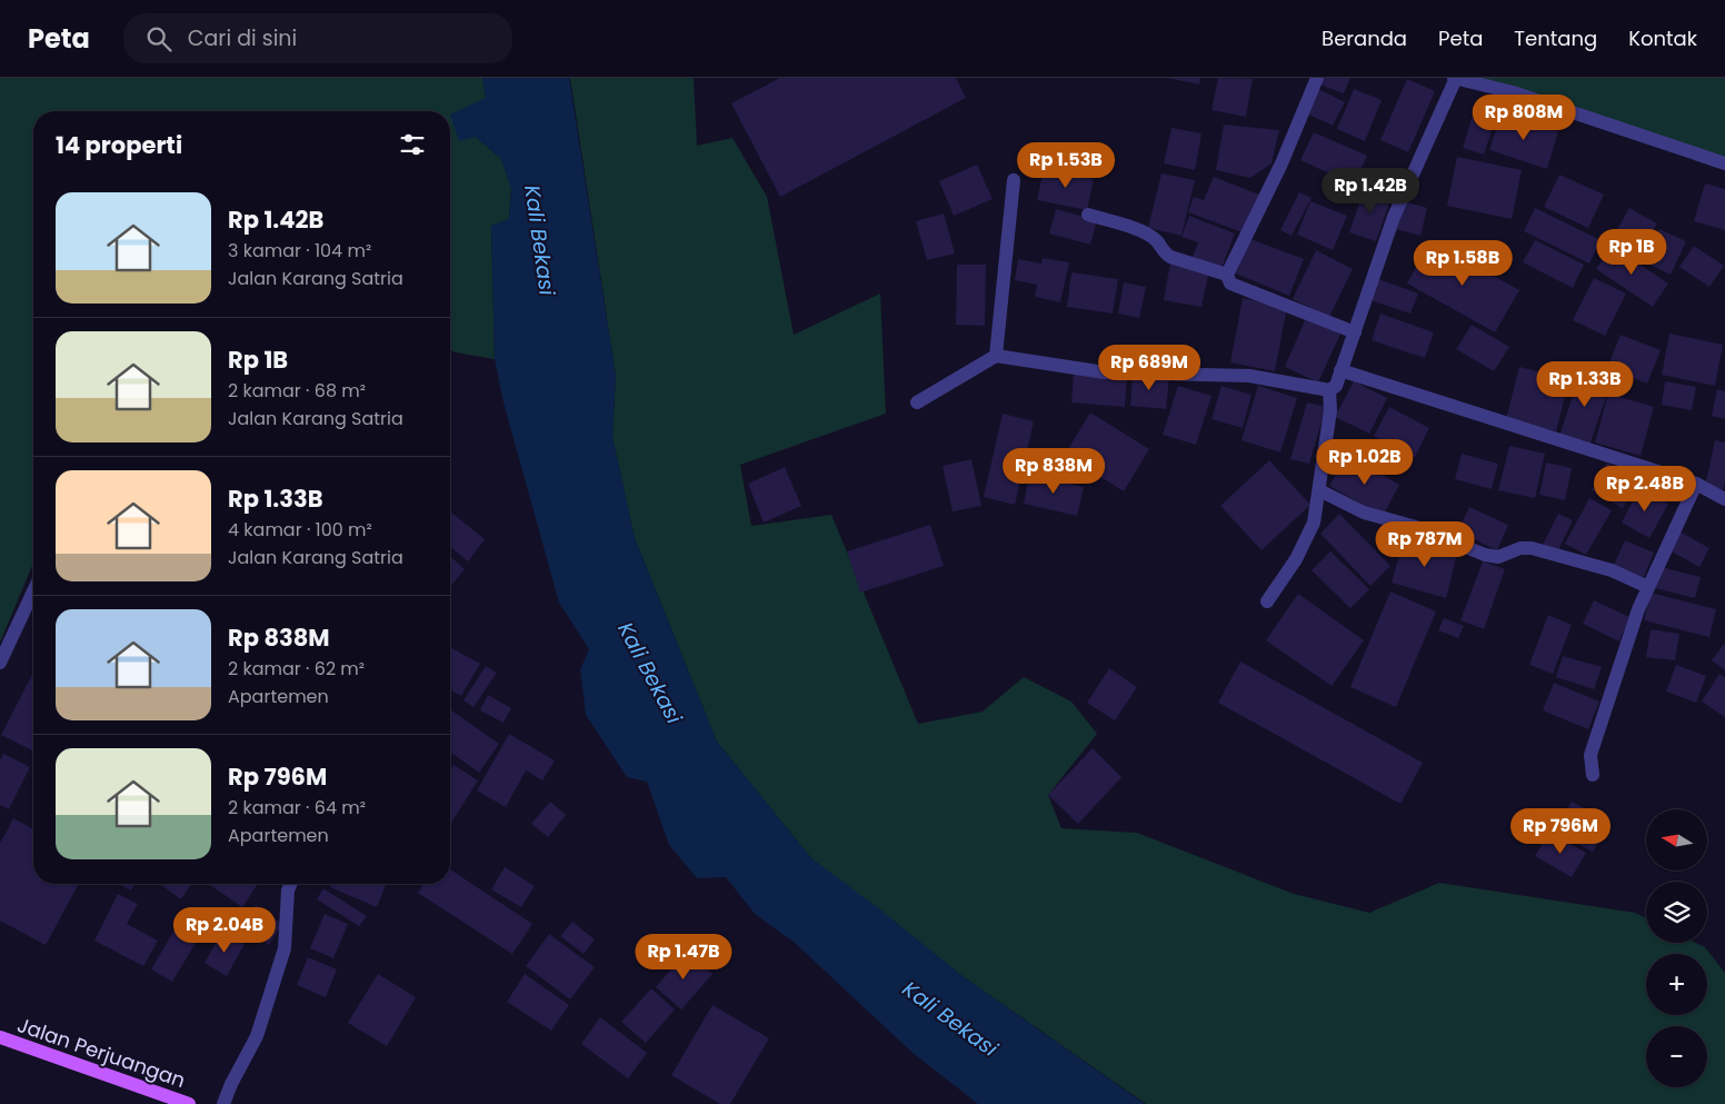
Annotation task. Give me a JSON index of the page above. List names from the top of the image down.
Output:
{
  "streets": {
    "main road": ["Jalan Perjuangan"]
  },
  "water": ["Kali Bekasi"],
  "north": "left",
  "page": {
    "header": "Peta",
    "search": "Cari di sini",
    "nav": [
      "Beranda",
      "Peta",
      "Tentang",
      "Kontak"
    ],
    "price": [
      "Rp 808M",
      "Rp 1.53B",
      "Rp 1.42B",
      "Rp 1B",
      "Rp 1.58B",
      "Rp 689M",
      "Rp 1.33B",
      "Rp 1.02B",
      "Rp 838M",
      "Rp 2.48B",
      "Rp 787M",
      "Rp 796M",
      "Rp 2.04B",
      "Rp 1.47B"
    ],
    "heading": "14 properti",
    "list": [
      {
        "name": "Rp 1.42B",
        "note": "3 kamar · 104 m² · Jalan Karang Satria"
      },
      {
        "name": "Rp 1B",
        "note": "2 kamar · 68 m² · Jalan Karang Satria"
      },
      {
        "name": "Rp 1.33B",
        "note": "4 kamar · 100 m² · Jalan Karang Satria"
      },
      {
        "name": "Rp 838M",
        "note": "2 kamar · 62 m² · Apartemen"
      },
      {
        "name": "Rp 796M",
        "note": "2 kamar · 64 m² · Apartemen"
      }
    ],
    "map_buttons": ["+", "−"]
  }
}
